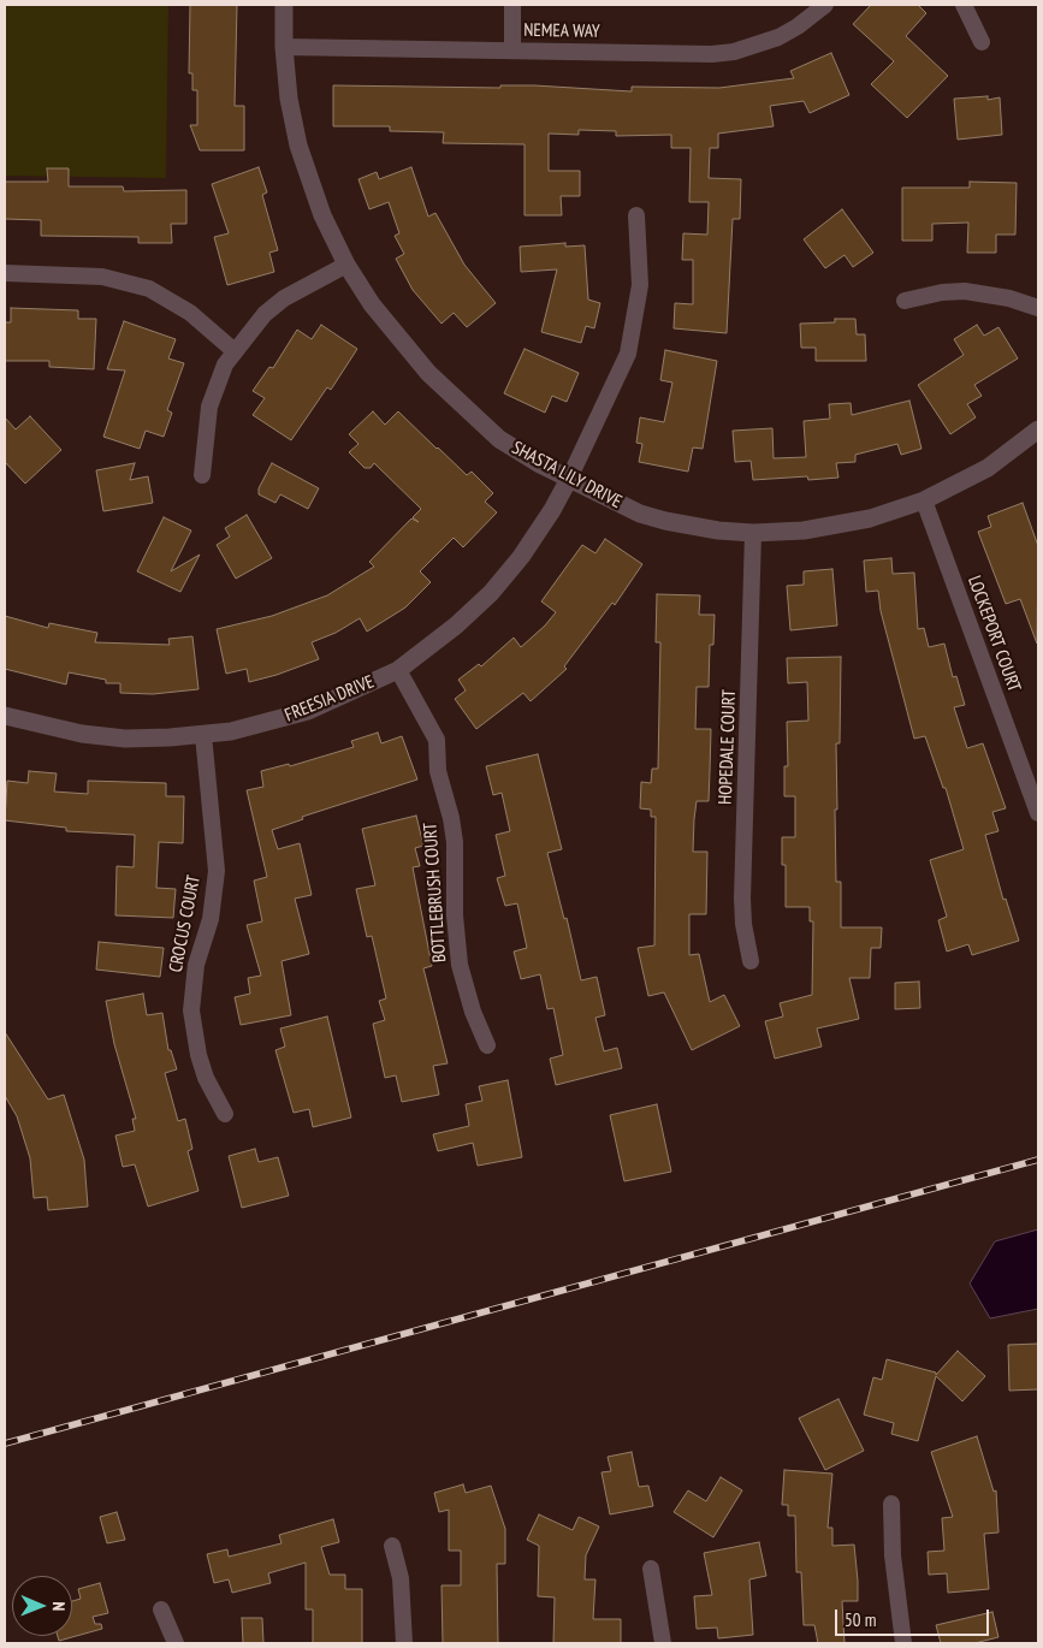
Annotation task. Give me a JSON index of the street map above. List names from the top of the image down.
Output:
{
  "streets": {
    "street": [
      "NEMEA WAY",
      "SHASTA LILY DRIVE",
      "LOCKEPORT COURT",
      "FREESIA DRIVE",
      "HOPEDALE COURT",
      "BOTTLEBRUSH COURT",
      "CROCUS COURT"
    ]
  },
  "crossings": [
    ["NEMEA WAY", "SHASTA LILY DRIVE"],
    ["SHASTA LILY DRIVE", "LOCKEPORT COURT"],
    ["SHASTA LILY DRIVE", "FREESIA DRIVE"],
    ["SHASTA LILY DRIVE", "HOPEDALE COURT"],
    ["FREESIA DRIVE", "BOTTLEBRUSH COURT"],
    ["FREESIA DRIVE", "CROCUS COURT"]
  ],
  "scale_bar": "50 m",
  "north": "right"
}
